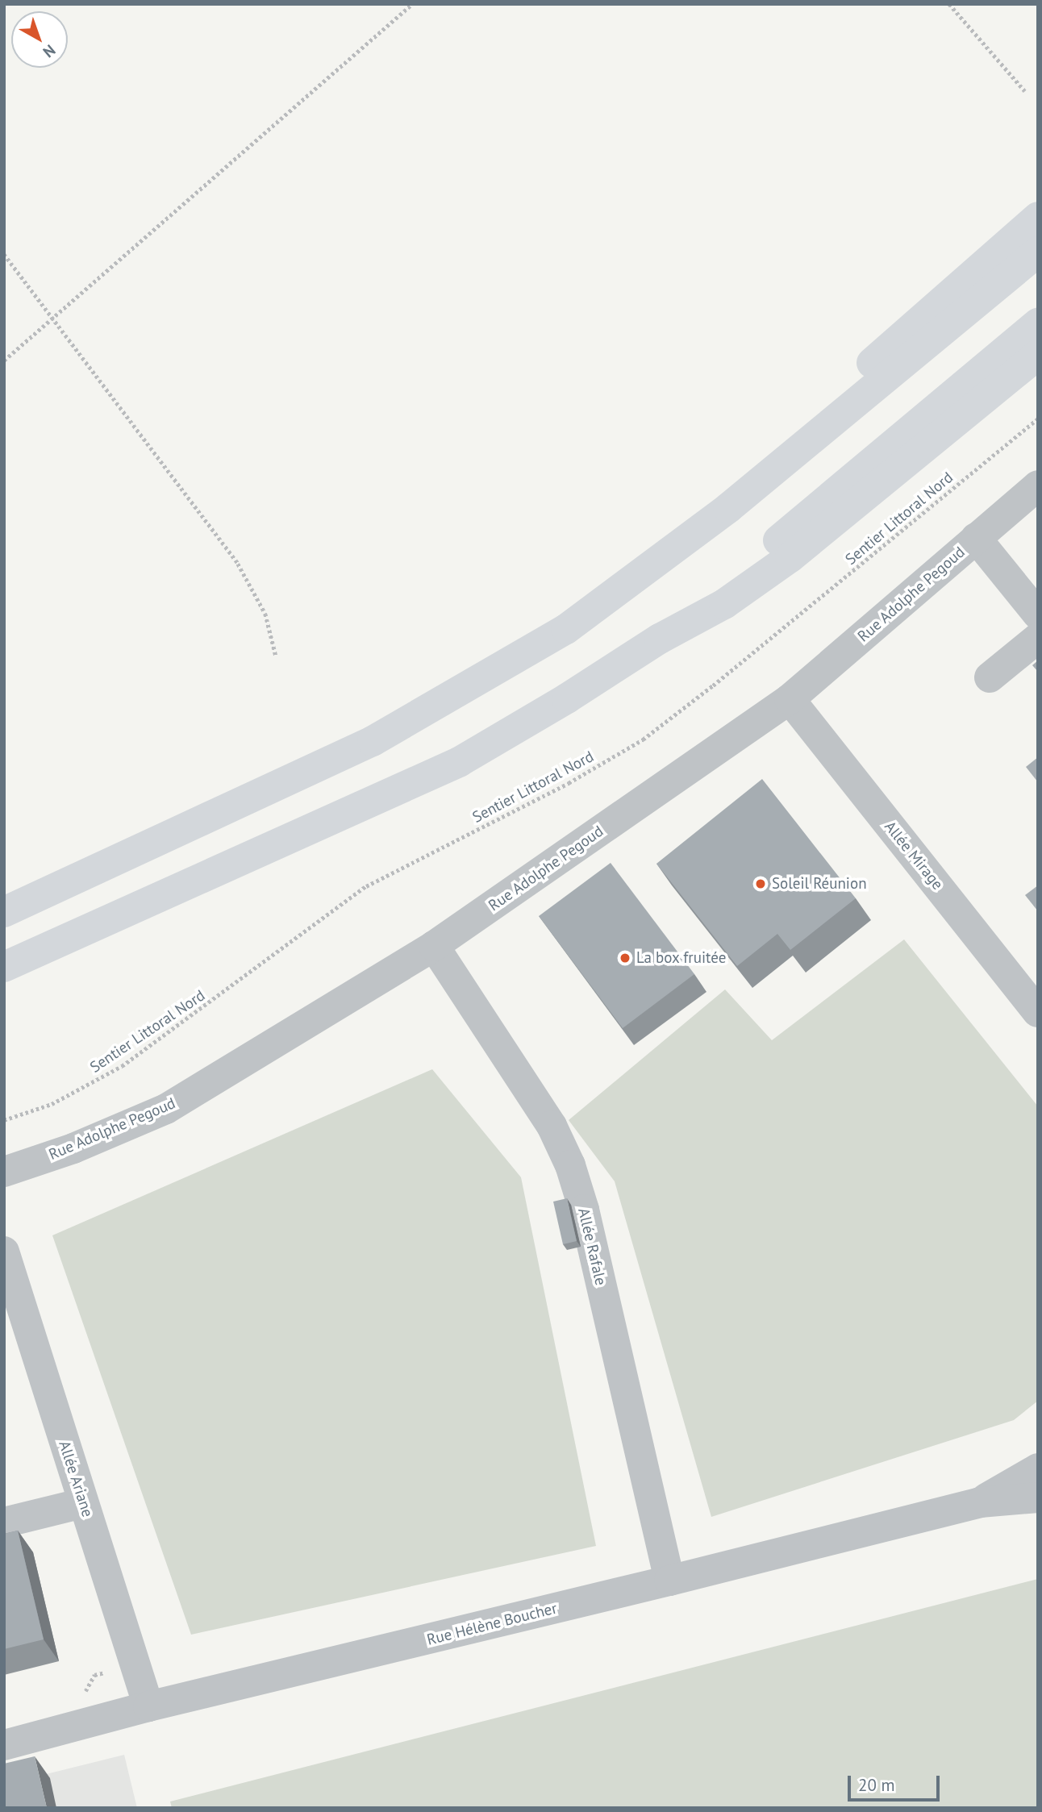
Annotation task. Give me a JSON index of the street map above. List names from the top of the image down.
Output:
{
  "streets": {
    "street": [
      "Rue Adolphe Pegoud",
      "Allée Mirage",
      "Allée Rafale",
      "Allée Ariane",
      "Rue Hélène Boucher"
    ],
    "path": ["Sentier Littoral Nord"]
  },
  "crossings": [
    ["Rue Adolphe Pegoud", "Allée Mirage"],
    ["Rue Adolphe Pegoud", "Allée Rafale"],
    ["Allée Rafale", "Rue Hélène Boucher"],
    ["Allée Ariane", "Rue Hélène Boucher"]
  ],
  "places": ["Soleil Réunion", "La box fruitée"],
  "scale_bar": "20 m",
  "north": "bottom right"
}
